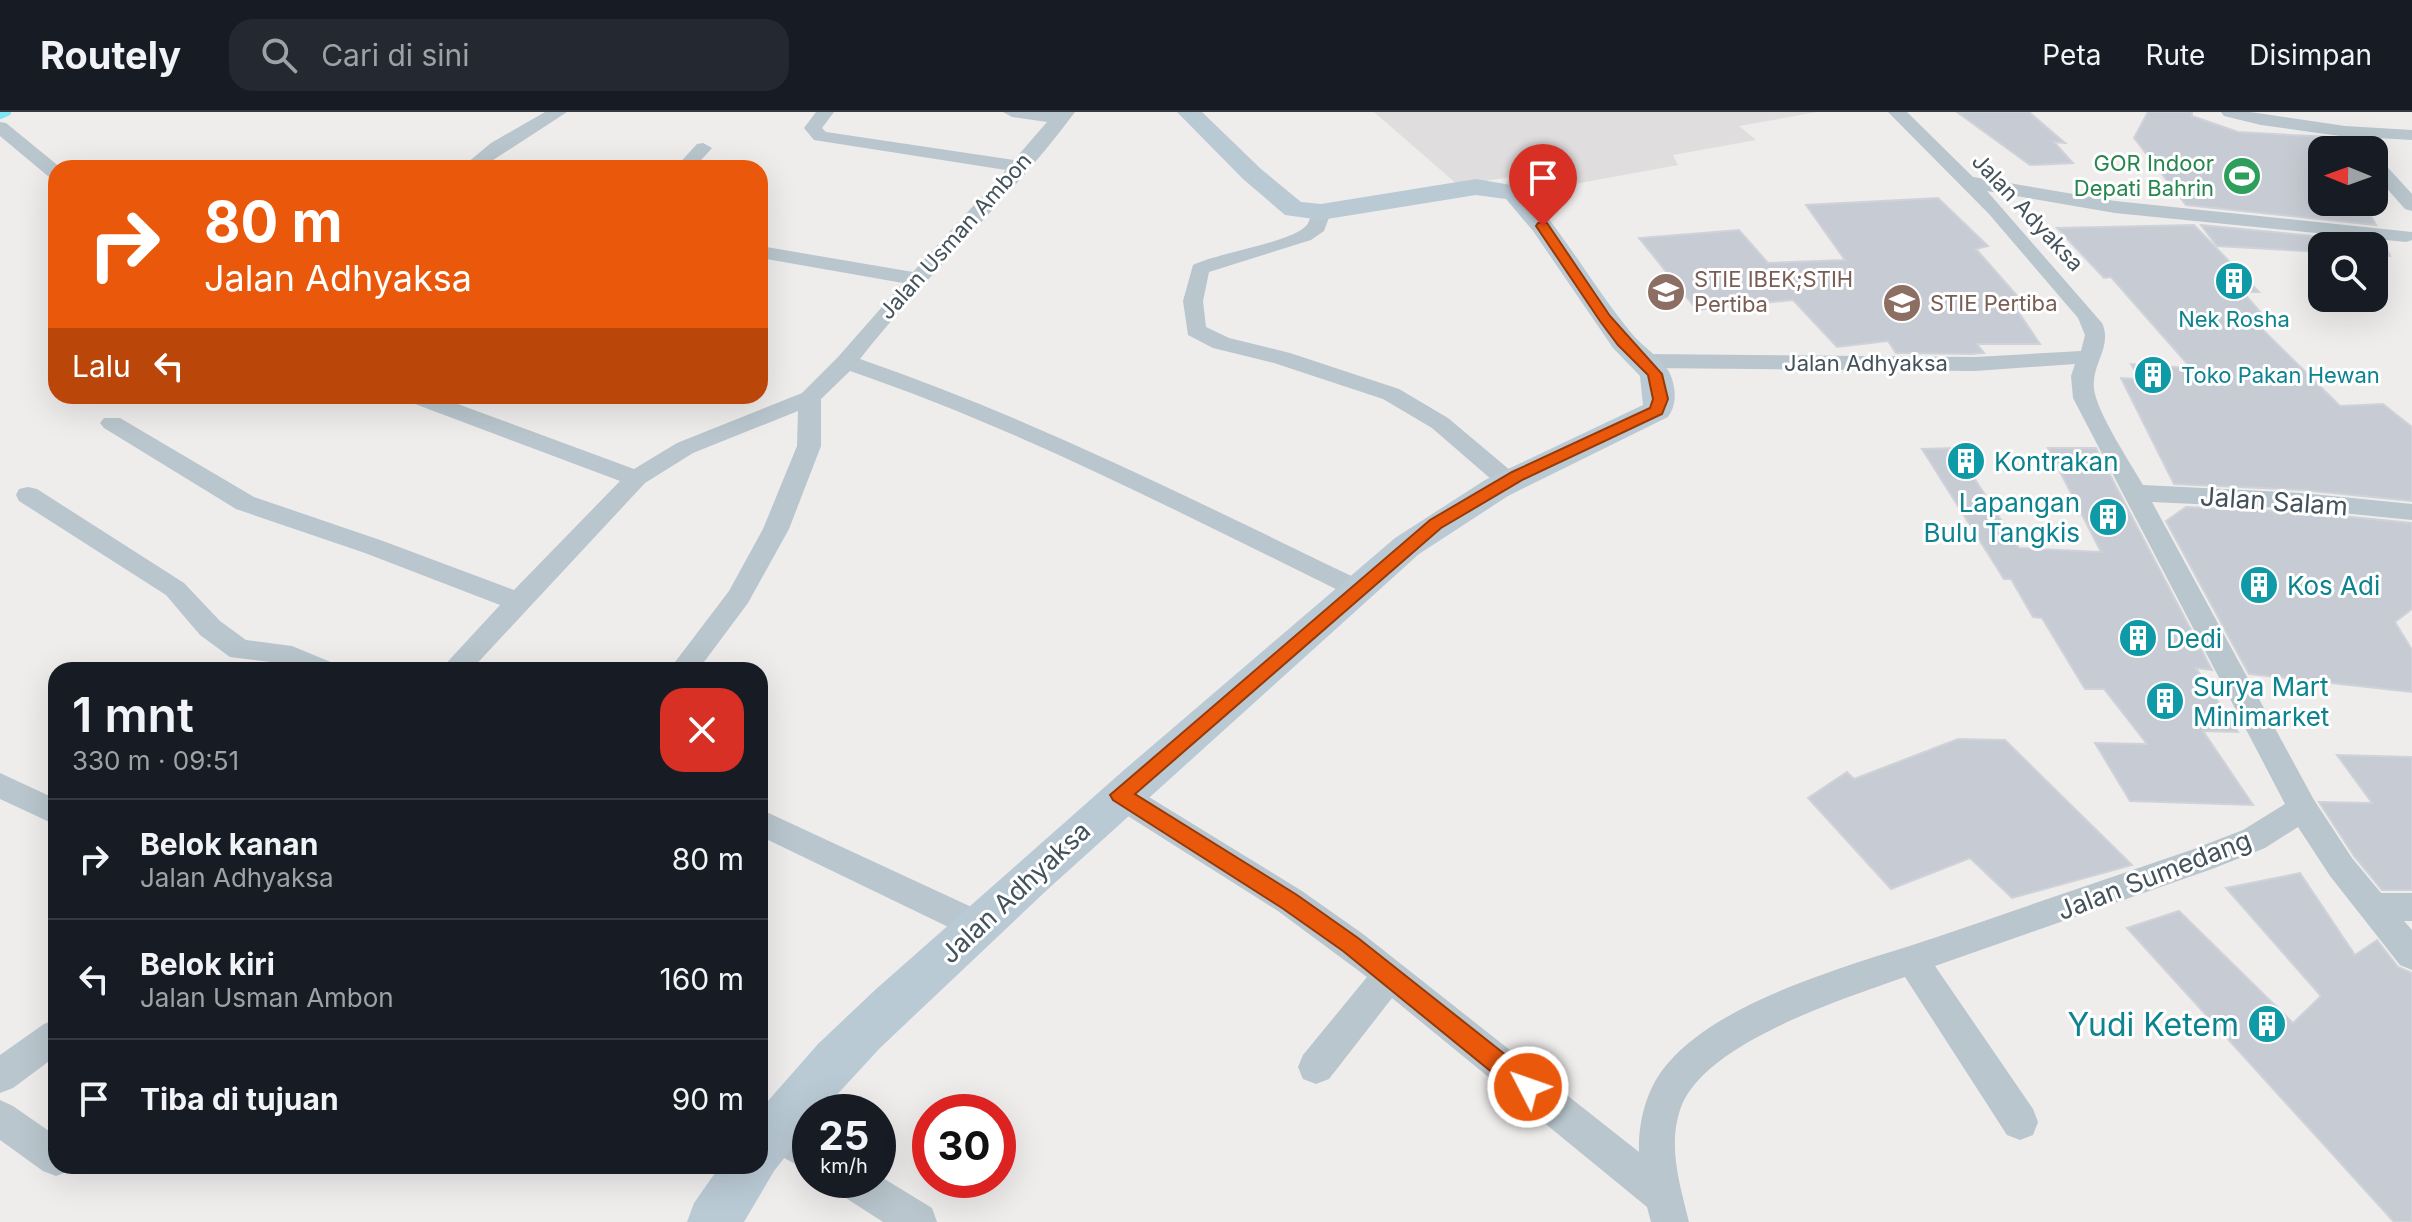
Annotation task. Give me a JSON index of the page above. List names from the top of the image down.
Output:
{
  "streets": {
    "street": [
      "Jalan Adyaksa",
      "Jalan Usman Ambon",
      "Jalan Adhyaksa",
      "Jalan Salam",
      "Jalan Sumedang"
    ]
  },
  "crossings": [
    ["Jalan Adyaksa", "Jalan Adhyaksa"]
  ],
  "places": {
    "sports": ["GOR Indoor Depati Bahrin"],
    "building": [
      "Nek Rosha",
      "Toko Pakan Hewan",
      "Kontrakan",
      "Lapangan Bulu Tangkis",
      "Kos Adi",
      "Dedi",
      "Surya Mart Minimarket",
      "Yudi Ketem"
    ],
    "school or university": ["STIE IBEK;STIH Pertiba", "STIE Pertiba"]
  },
  "north": "left",
  "page": {
    "header": "Routely",
    "search": "Cari di sini",
    "nav": ["Peta", "Rute", "Disimpan"],
    "turn": ["80 m", "Jalan Adhyaksa"],
    "then": "Lalu",
    "heading": ["1 mnt", "330 m · 09:51"],
    "list": [
      {
        "name": "Belok kanan",
        "note": "Jalan Adhyaksa",
        "value": "80 m"
      },
      {
        "name": "Belok kiri",
        "note": "Jalan Usman Ambon",
        "value": "160 m"
      },
      {
        "name": "Tiba di tujuan",
        "value": "90 m"
      }
    ],
    "speed": "25 km/h",
    "limit": "30"
  }
}
